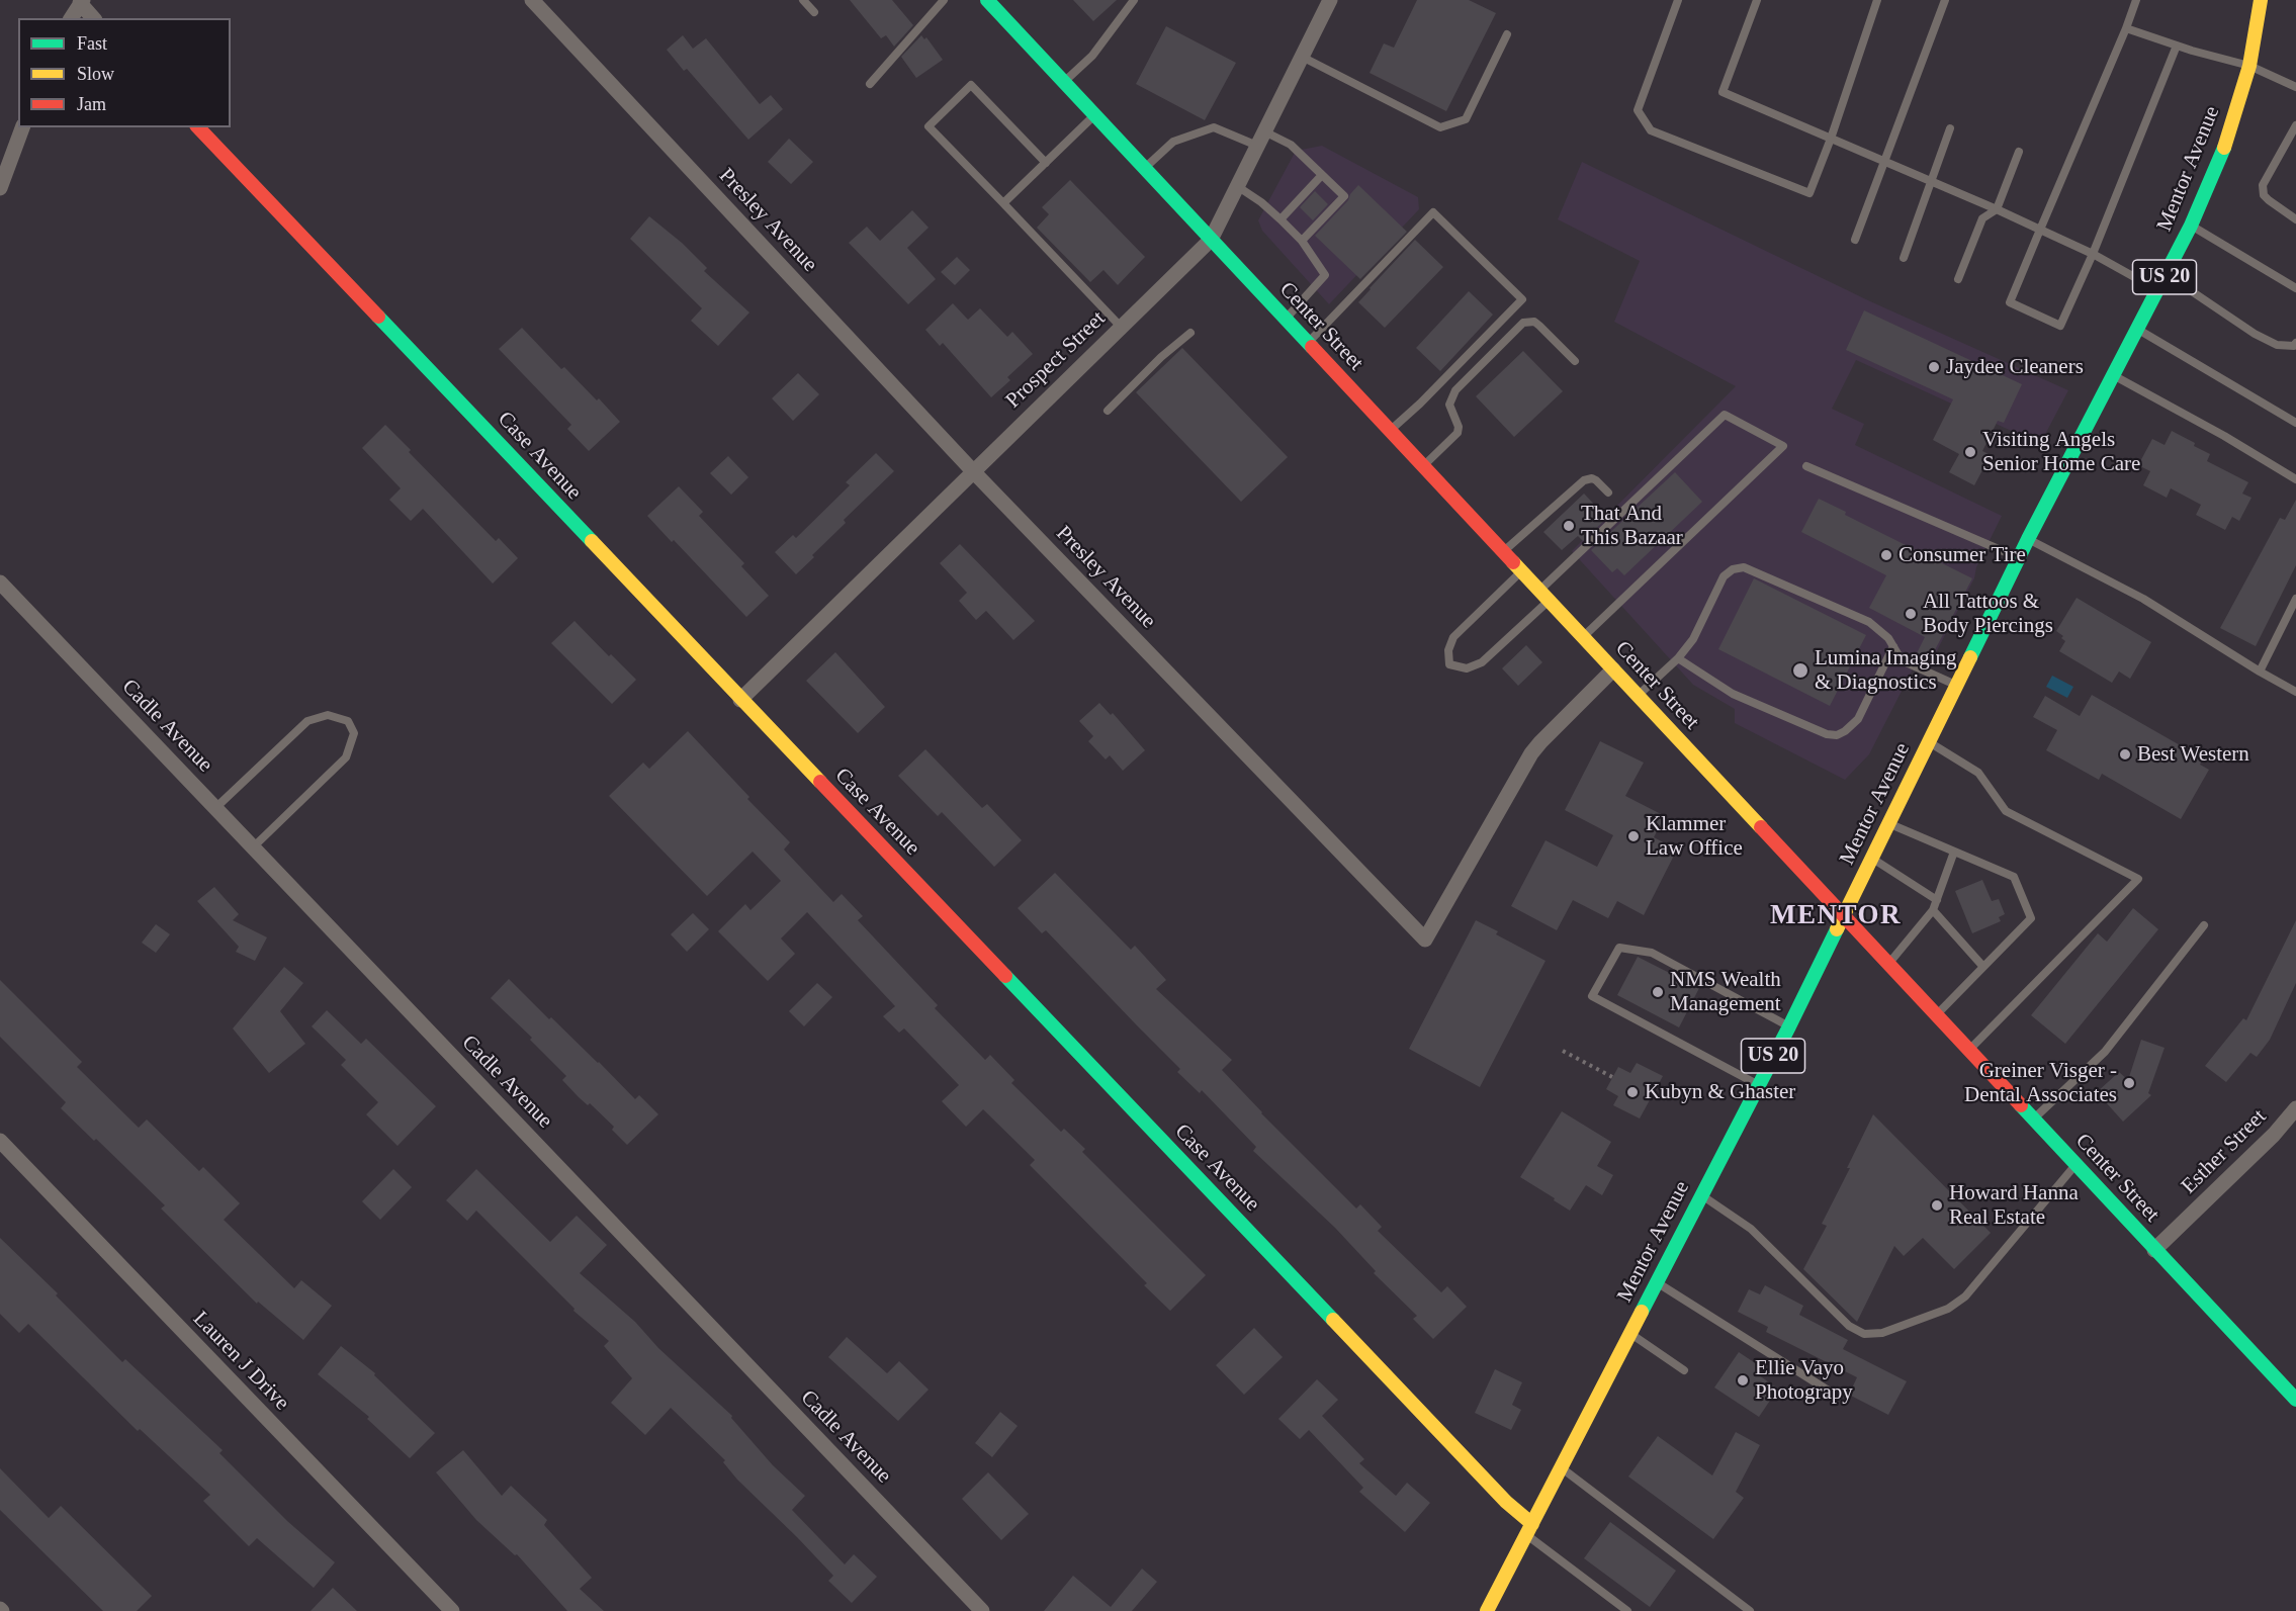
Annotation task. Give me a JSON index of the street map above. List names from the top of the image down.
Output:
{
  "streets": {
    "main road": [
      "Mentor Avenue",
      "US 20",
      "Center Street",
      "Case Avenue"
    ],
    "street": [
      "Presley Avenue",
      "Prospect Street",
      "Cadle Avenue",
      "Esther Street",
      "Lauren J Drive"
    ]
  },
  "crossings": [
    ["Mentor Avenue", "Center Street"],
    ["Mentor Avenue", "Case Avenue"],
    ["Presley Avenue", "Center Street"],
    ["Presley Avenue", "Prospect Street"],
    ["Center Street", "Prospect Street"],
    ["Center Street", "Esther Street"],
    ["Prospect Street", "Case Avenue"]
  ],
  "districts": ["MENTOR"],
  "places": [
    "Jaydee Cleaners",
    "Visiting Angels Senior Home Care",
    "That And This Bazaar",
    "Consumer Tire",
    "All Tattoos & Body Piercings",
    "Lumina Imaging & Diagnostics",
    "Best Western",
    "Klammer Law Office",
    "NMS Wealth Management",
    "Greiner Visger - Dental Associates",
    "Kubyn & Ghaster",
    "Howard Hanna Real Estate",
    "Ellie Vayo Photograpy"
  ],
  "legend": ["Fast", "Slow", "Jam"]
}
